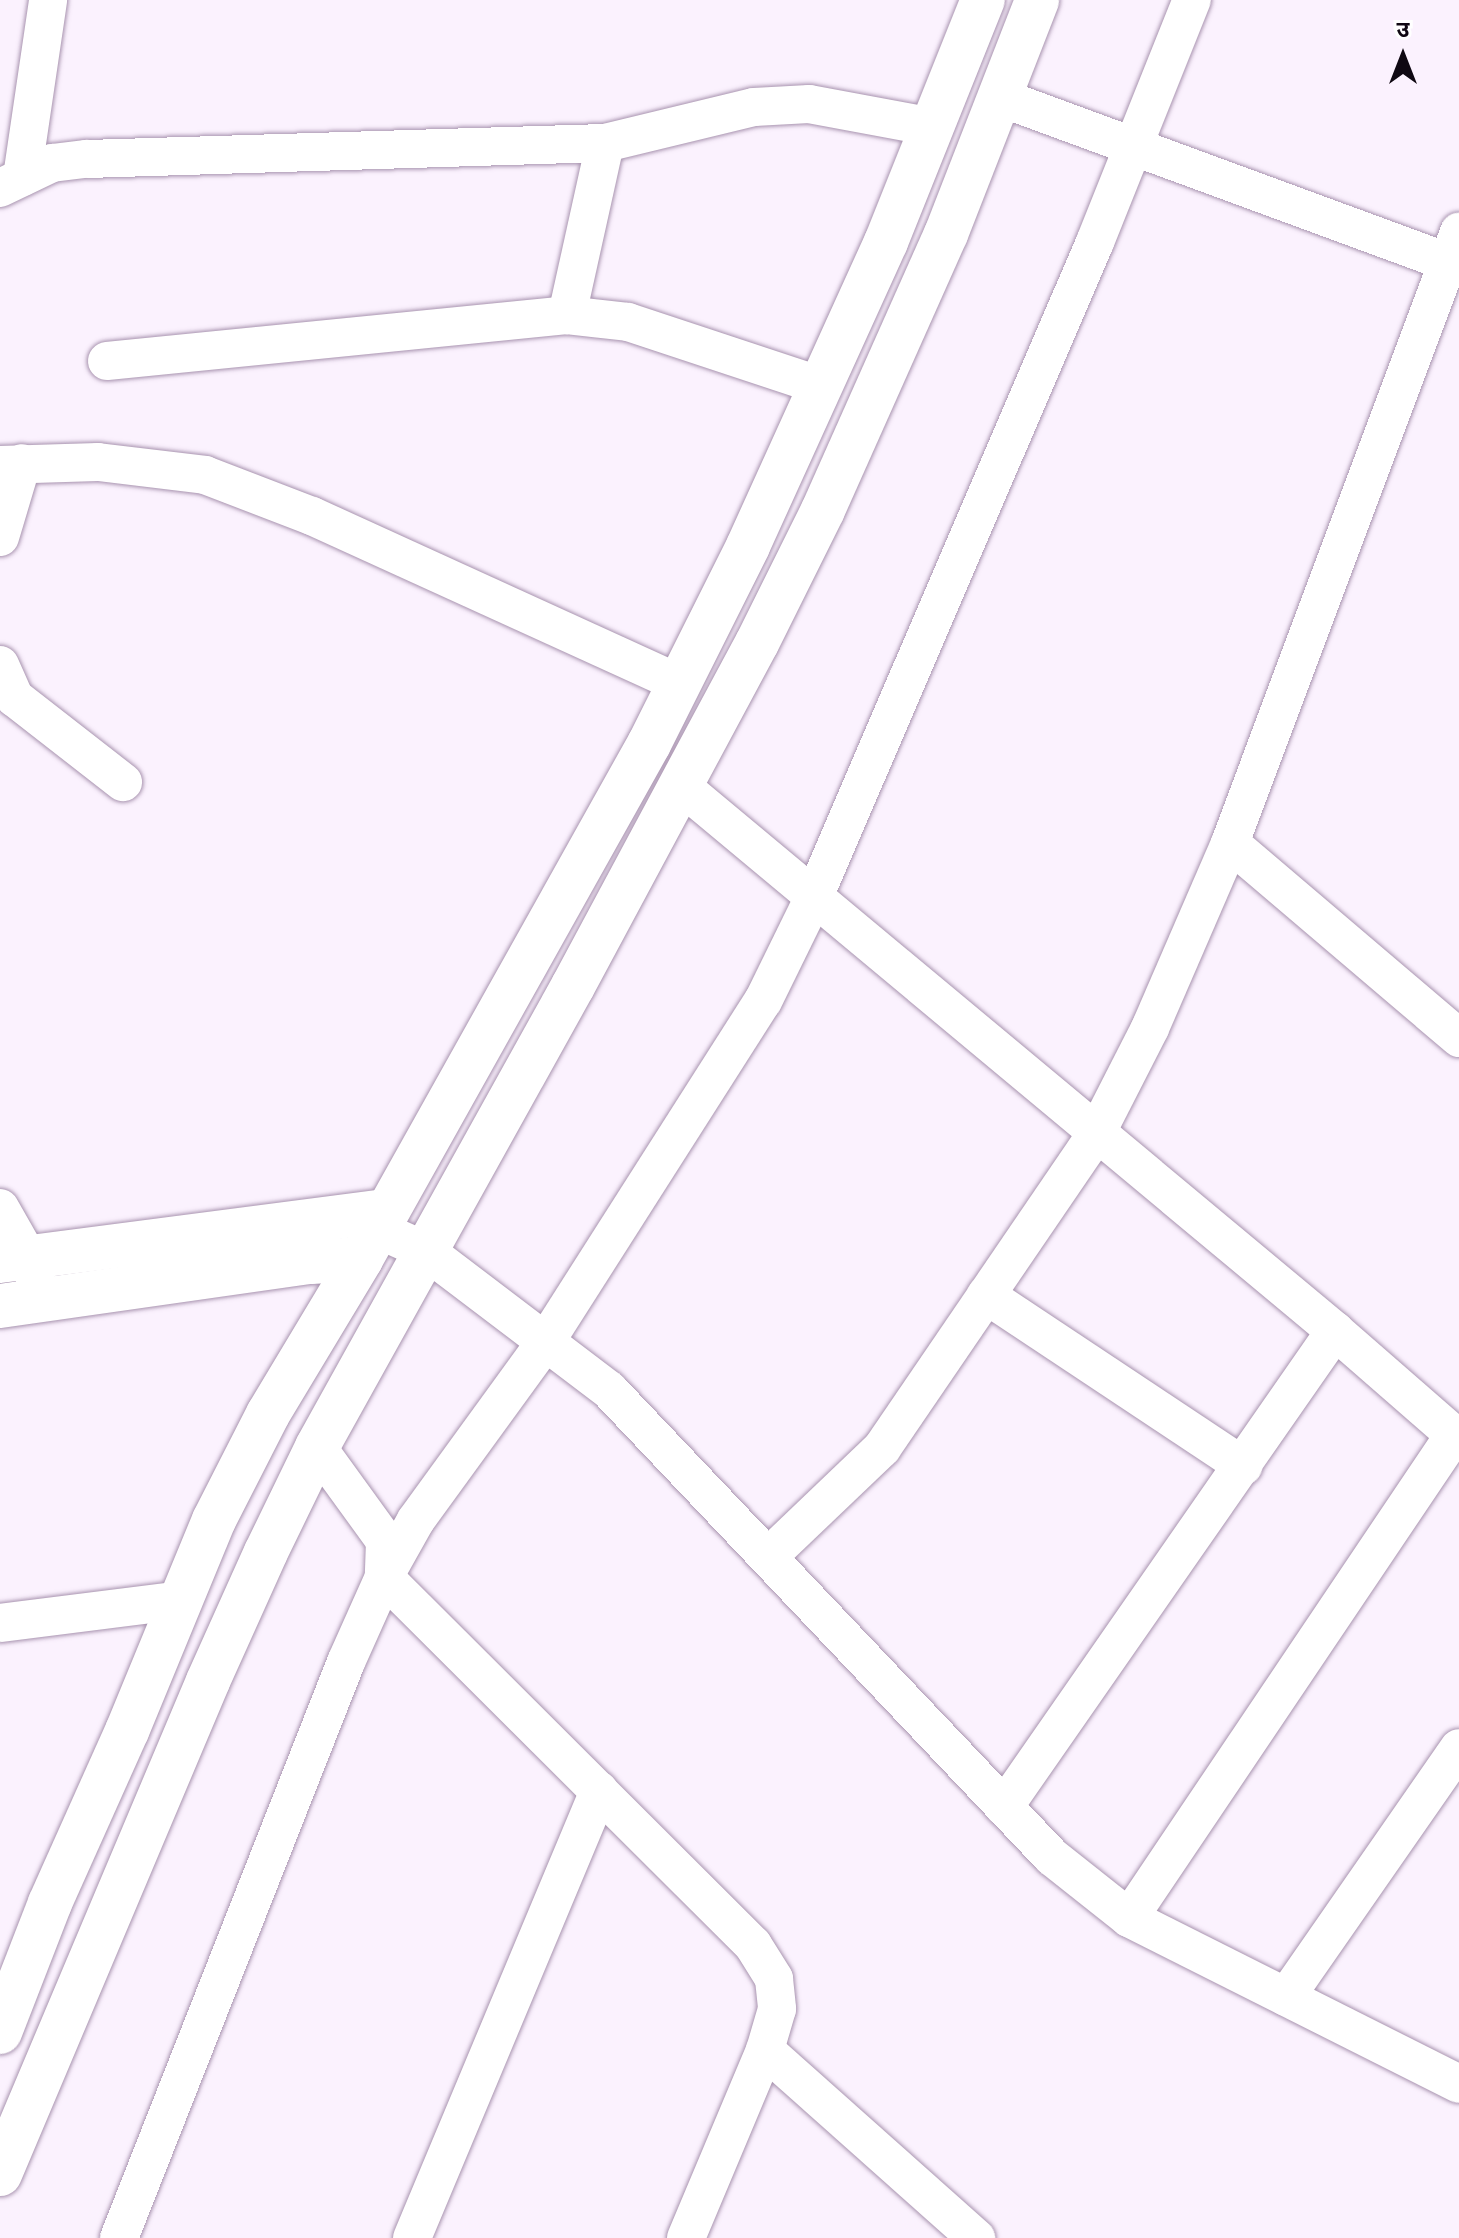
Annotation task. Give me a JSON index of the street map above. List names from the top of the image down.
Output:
{
  "north": "top"
}
